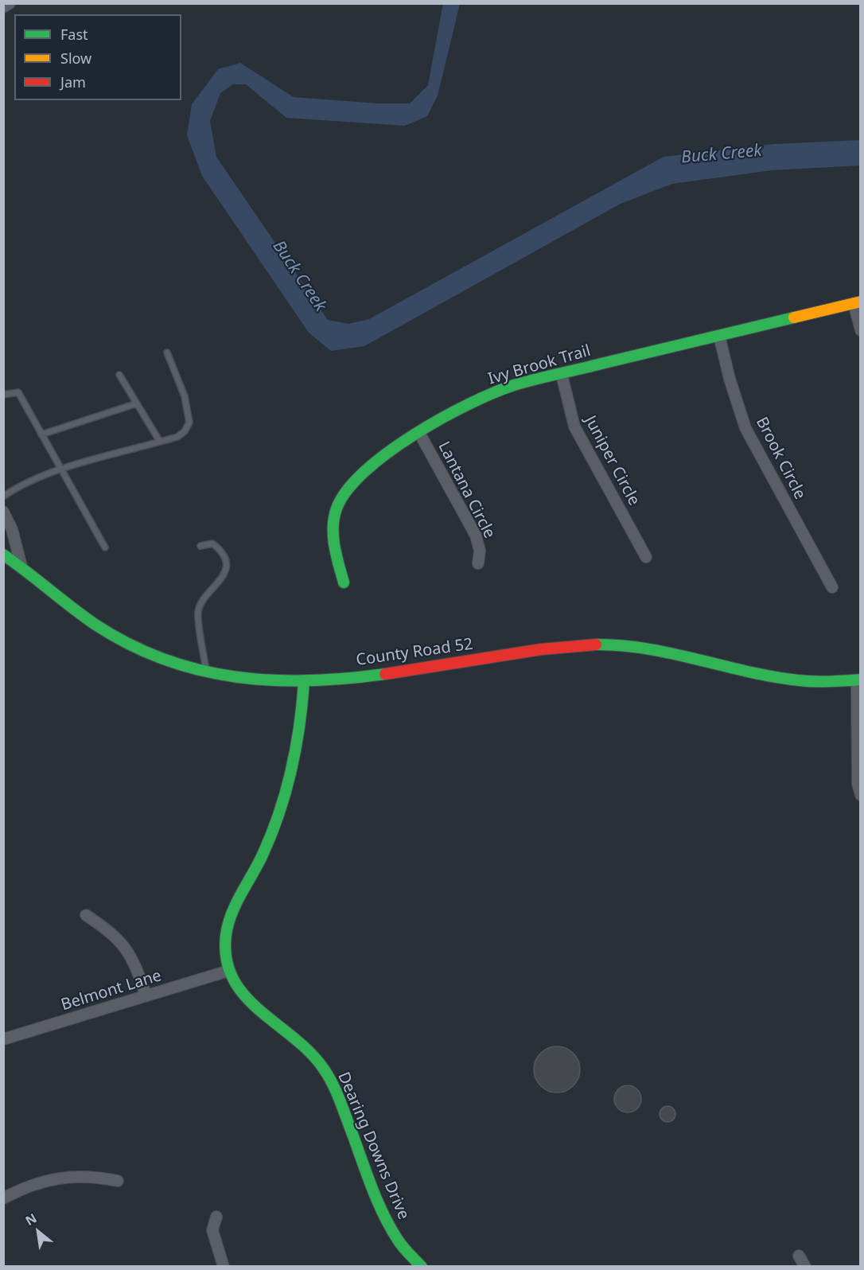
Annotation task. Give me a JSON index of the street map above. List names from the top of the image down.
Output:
{
  "streets": {
    "street": [
      "Ivy Brook Trail",
      "Brook Circle",
      "Juniper Circle",
      "Lantana Circle",
      "County Road 52",
      "Belmont Lane",
      "Dearing Downs Drive"
    ]
  },
  "crossings": [
    ["Ivy Brook Trail", "Brook Circle"],
    ["Ivy Brook Trail", "Juniper Circle"],
    ["Ivy Brook Trail", "Lantana Circle"],
    ["County Road 52", "Dearing Downs Drive"],
    ["Belmont Lane", "Dearing Downs Drive"]
  ],
  "water": ["Buck Creek"],
  "legend": ["Fast", "Slow", "Jam"],
  "north": "top left"
}
